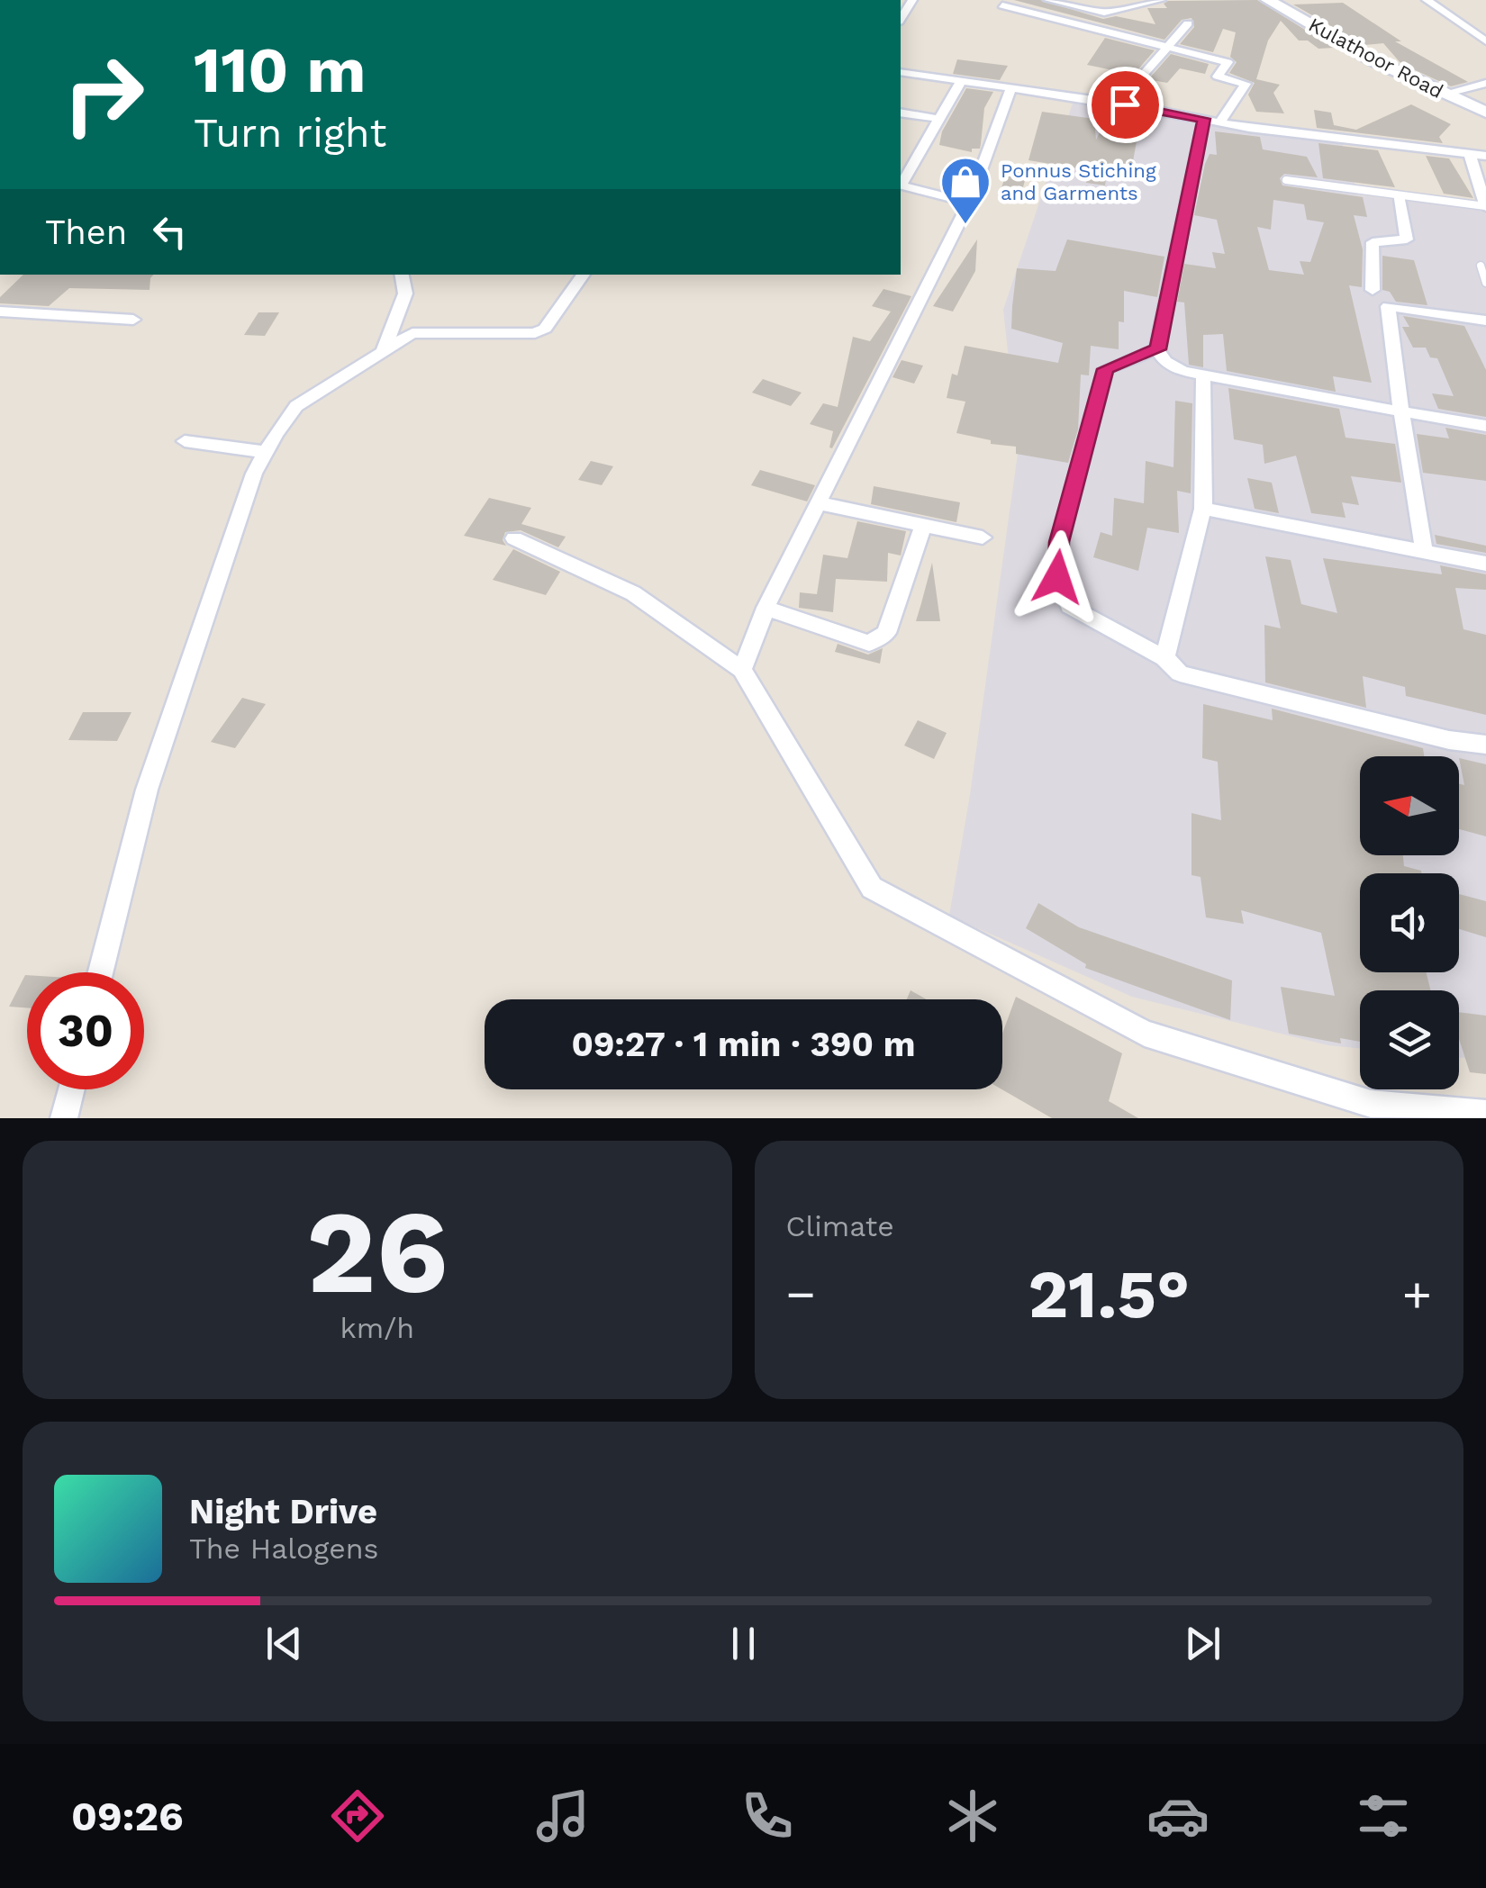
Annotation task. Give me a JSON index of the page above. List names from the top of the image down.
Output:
{
  "streets": {
    "main road": ["Kulathoor Road"]
  },
  "places": {
    "shop": ["Ponnus Stiching and Garments"]
  },
  "north": "left",
  "page": {
    "turn": ["110 m", "Turn right"],
    "then": "Then",
    "limit": "30",
    "trip": "09:27 · 1 min · 390 m",
    "tile": [
      ["26", "km/h"],
      "Climate"
    ],
    "heat": ["−", "21.5°", "+"],
    "song": ["Night Drive", "The Halogens"],
    "tabs": "09:26"
  }
}
